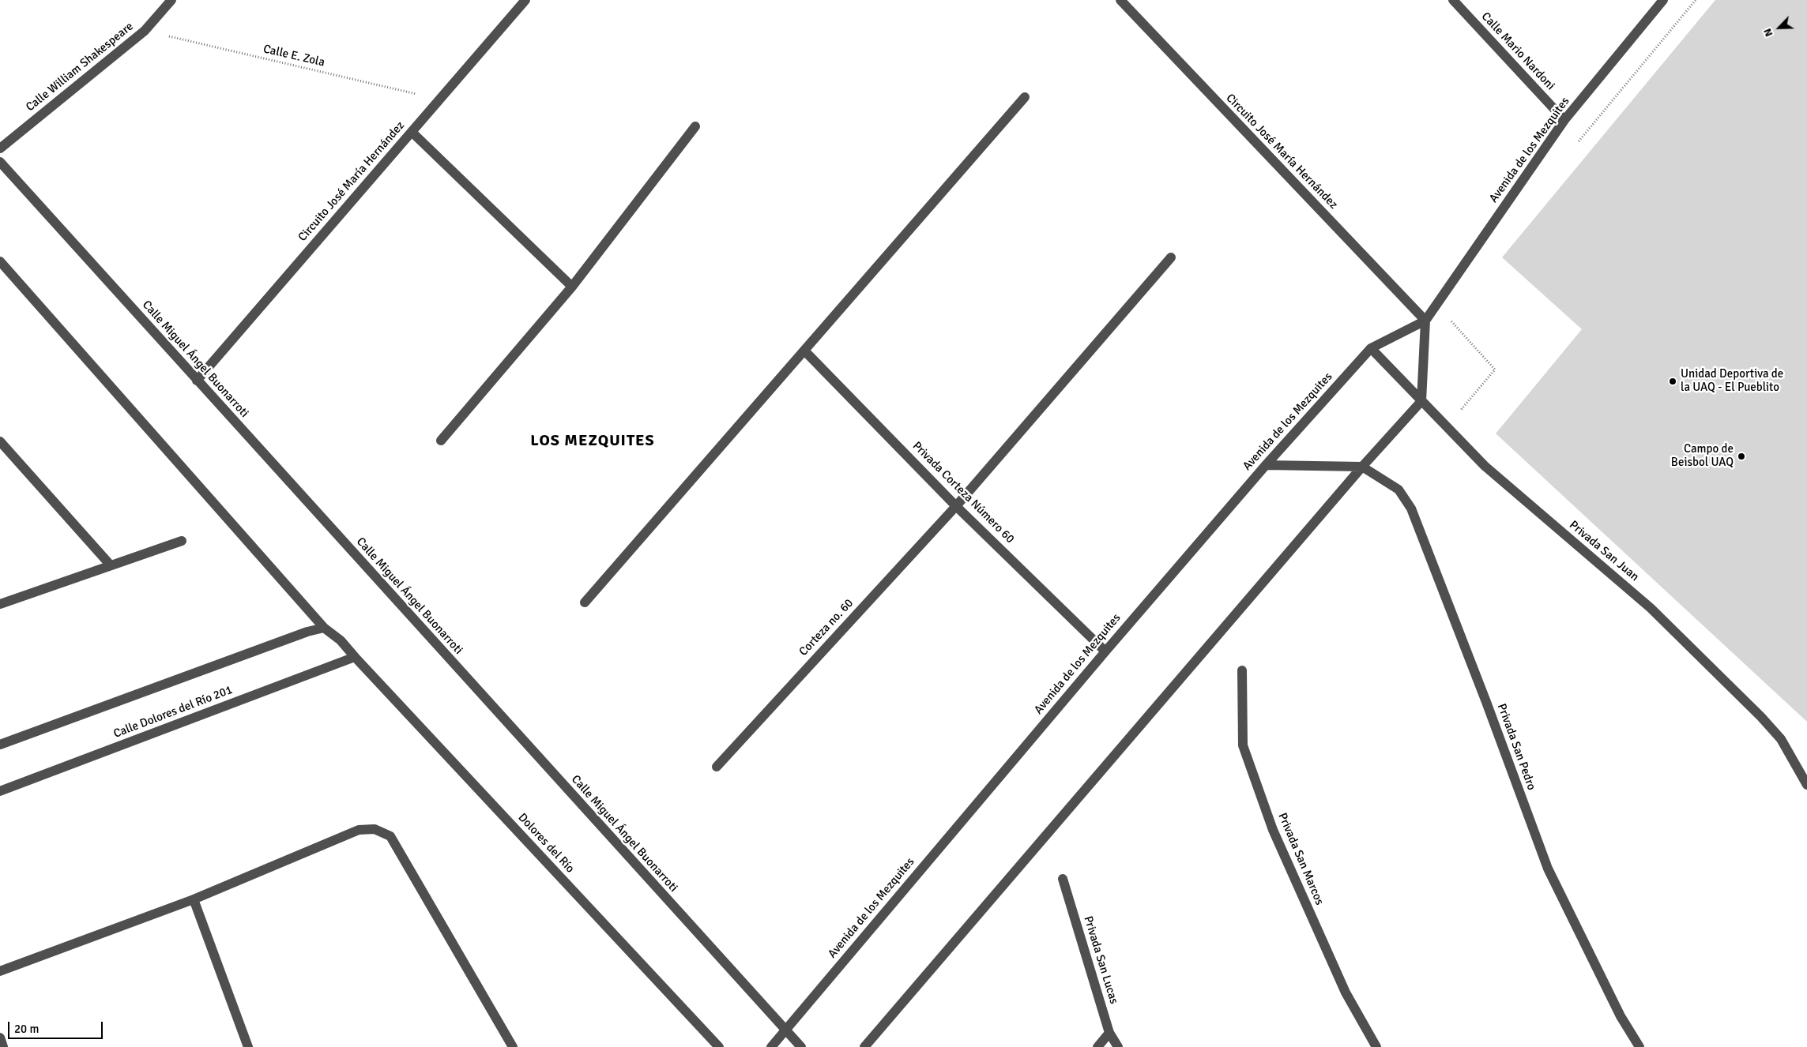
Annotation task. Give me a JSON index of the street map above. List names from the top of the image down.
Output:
{
  "streets": {
    "street": [
      "Calle Mario Nardoni",
      "Calle William Shakespeare",
      "Avenida de los Mezquites",
      "Circuito José María Hernández",
      "Calle Miguel Ángel Buonarroti",
      "Privada Corteza Número 60",
      "Privada San Juan",
      "Corteza no. 60",
      "Calle Dolores del Río 201",
      "Privada San Pedro",
      "Dolores del Río",
      "Privada San Marcos",
      "Privada San Lucas"
    ],
    "path": ["Calle E. Zola"]
  },
  "crossings": [
    ["Calle Mario Nardoni", "Avenida de los Mezquites"],
    ["Calle E. Zola", "Calle William Shakespeare"],
    ["Calle E. Zola", "Circuito José María Hernández"],
    ["Avenida de los Mezquites", "Circuito José María Hernández"],
    ["Avenida de los Mezquites", "Calle Miguel Ángel Buonarroti"],
    ["Avenida de los Mezquites", "Privada Corteza Número 60"],
    ["Avenida de los Mezquites", "Privada San Juan"],
    ["Circuito José María Hernández", "Calle Miguel Ángel Buonarroti"],
    ["Privada Corteza Número 60", "Corteza no. 60"],
    ["Calle Dolores del Río 201", "Dolores del Río"]
  ],
  "districts": ["LOS MEZQUITES"],
  "places": ["Unidad Deportiva de la UAQ - El Pueblito", "Campo de Beisbol UAQ"],
  "scale_bar": "20 m",
  "north": "bottom left"
}
